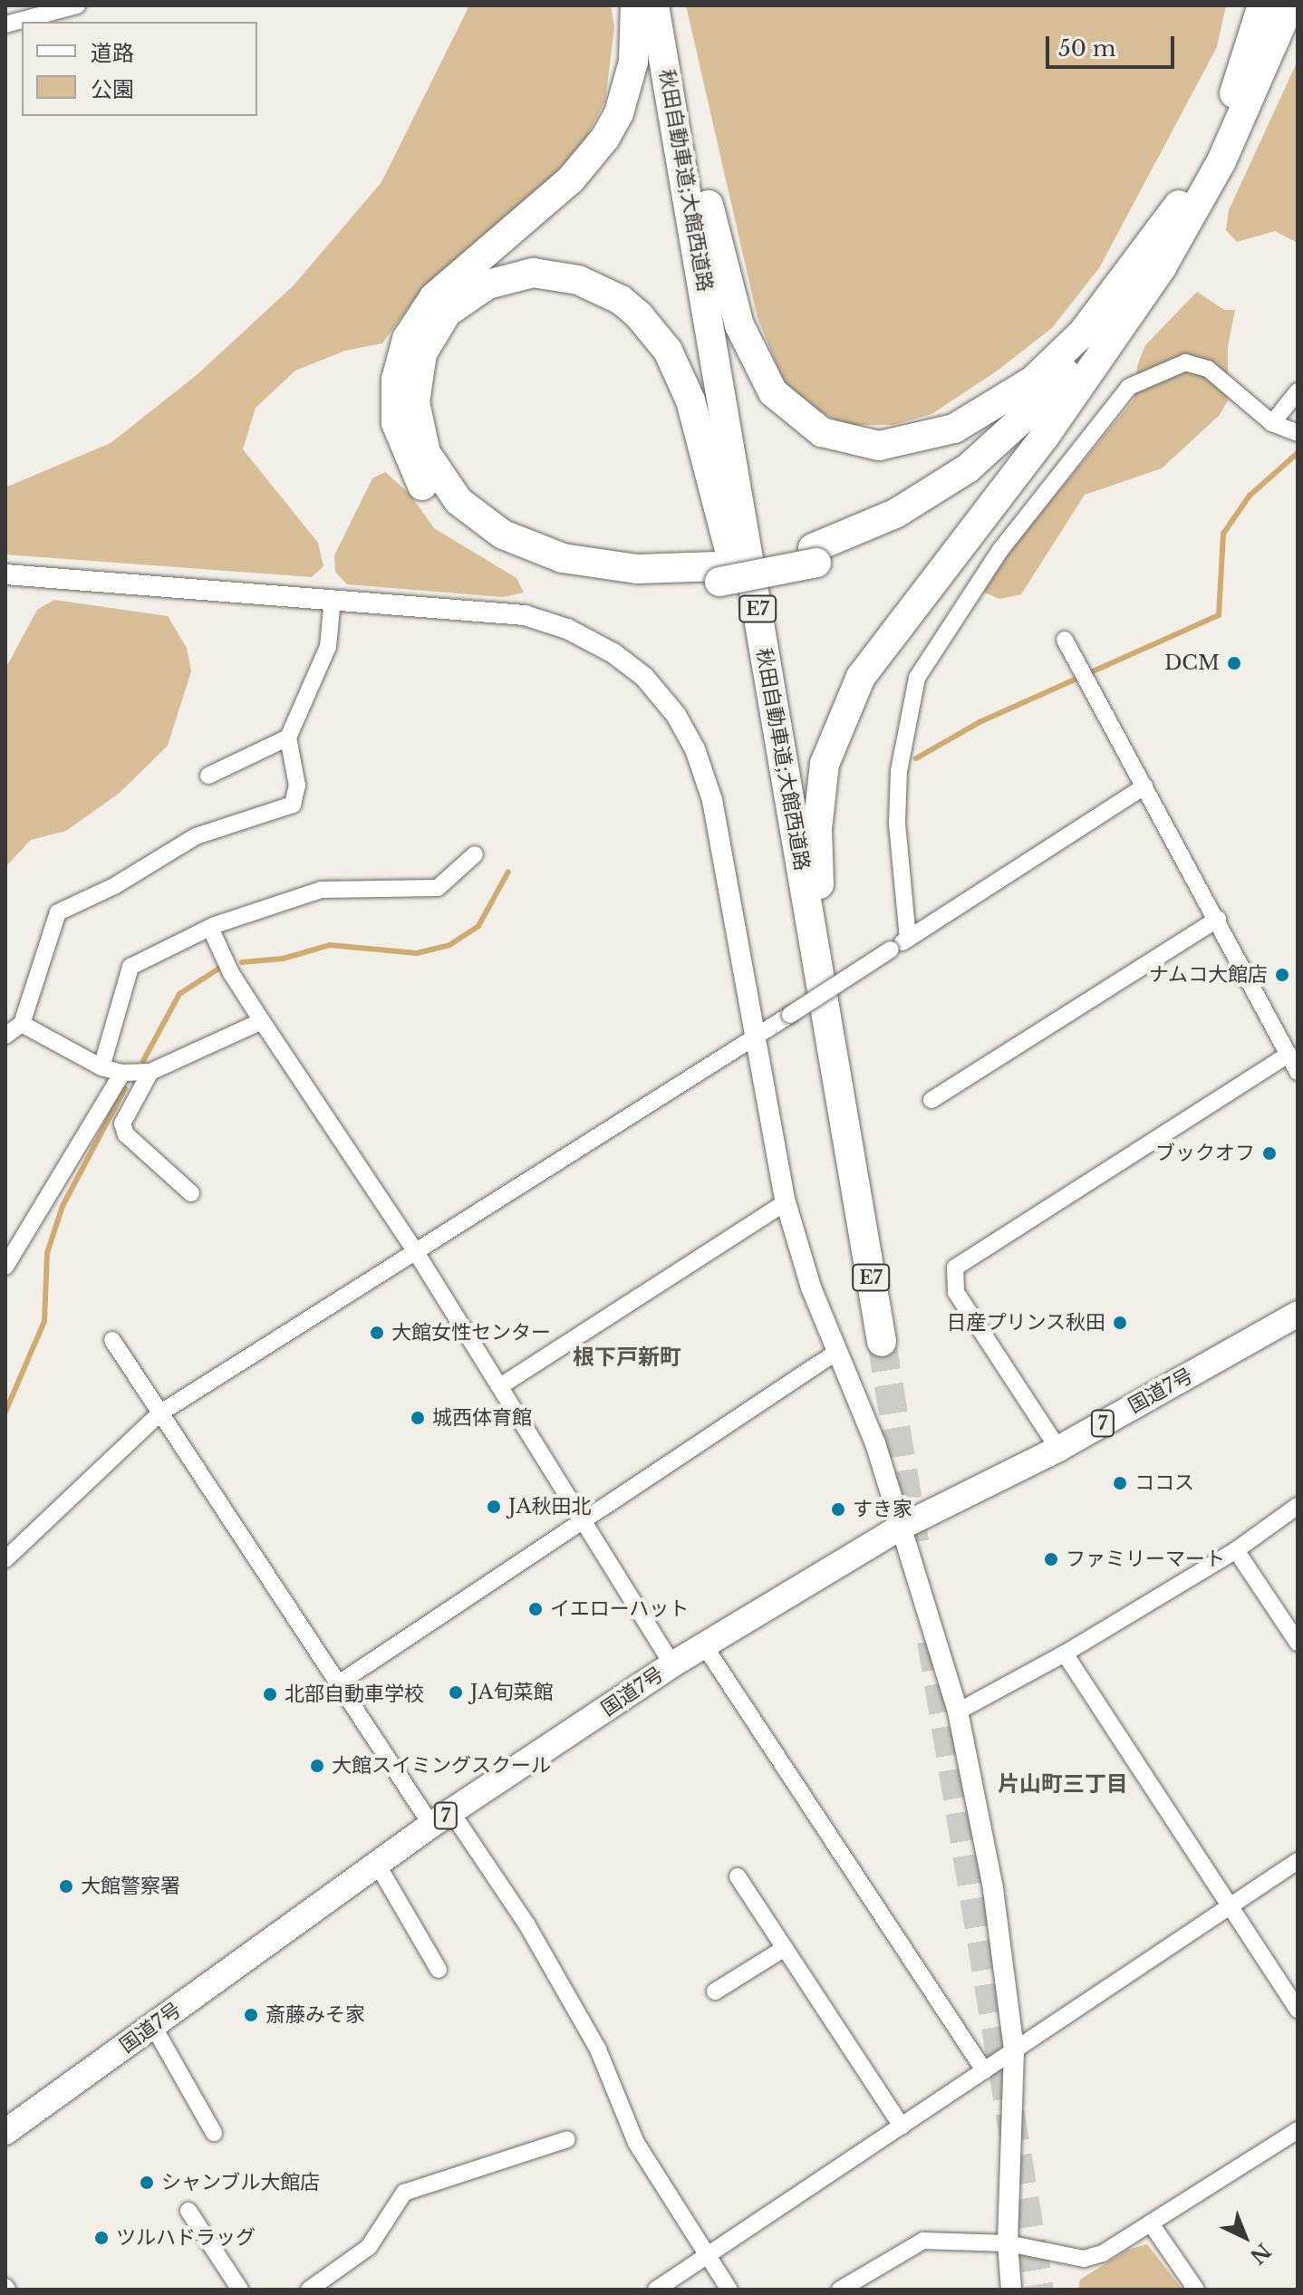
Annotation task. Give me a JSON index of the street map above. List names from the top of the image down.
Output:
{
  "streets": {
    "highway": [
      "秋田自動車道;大館西道路",
      "E7",
      "国道7号",
      "7"
    ]
  },
  "districts": ["根下戸新町", "片山町三丁目"],
  "places": [
    "DCM",
    "ナムコ大館店",
    "ブックオフ",
    "日産プリンス秋田",
    "大館女性センター",
    "城西体育館",
    "ココス",
    "JA秋田北",
    "すき家",
    "ファミリーマート",
    "イエローハット",
    "JA旬菜館",
    "北部自動車学校",
    "大館スイミングスクール",
    "大館警察署",
    "斎藤みそ家",
    "シャンブル大館店",
    "ツルハドラッグ"
  ],
  "legend": ["道路", "公園"],
  "scale_bar": "50 m",
  "north": "bottom right"
}
